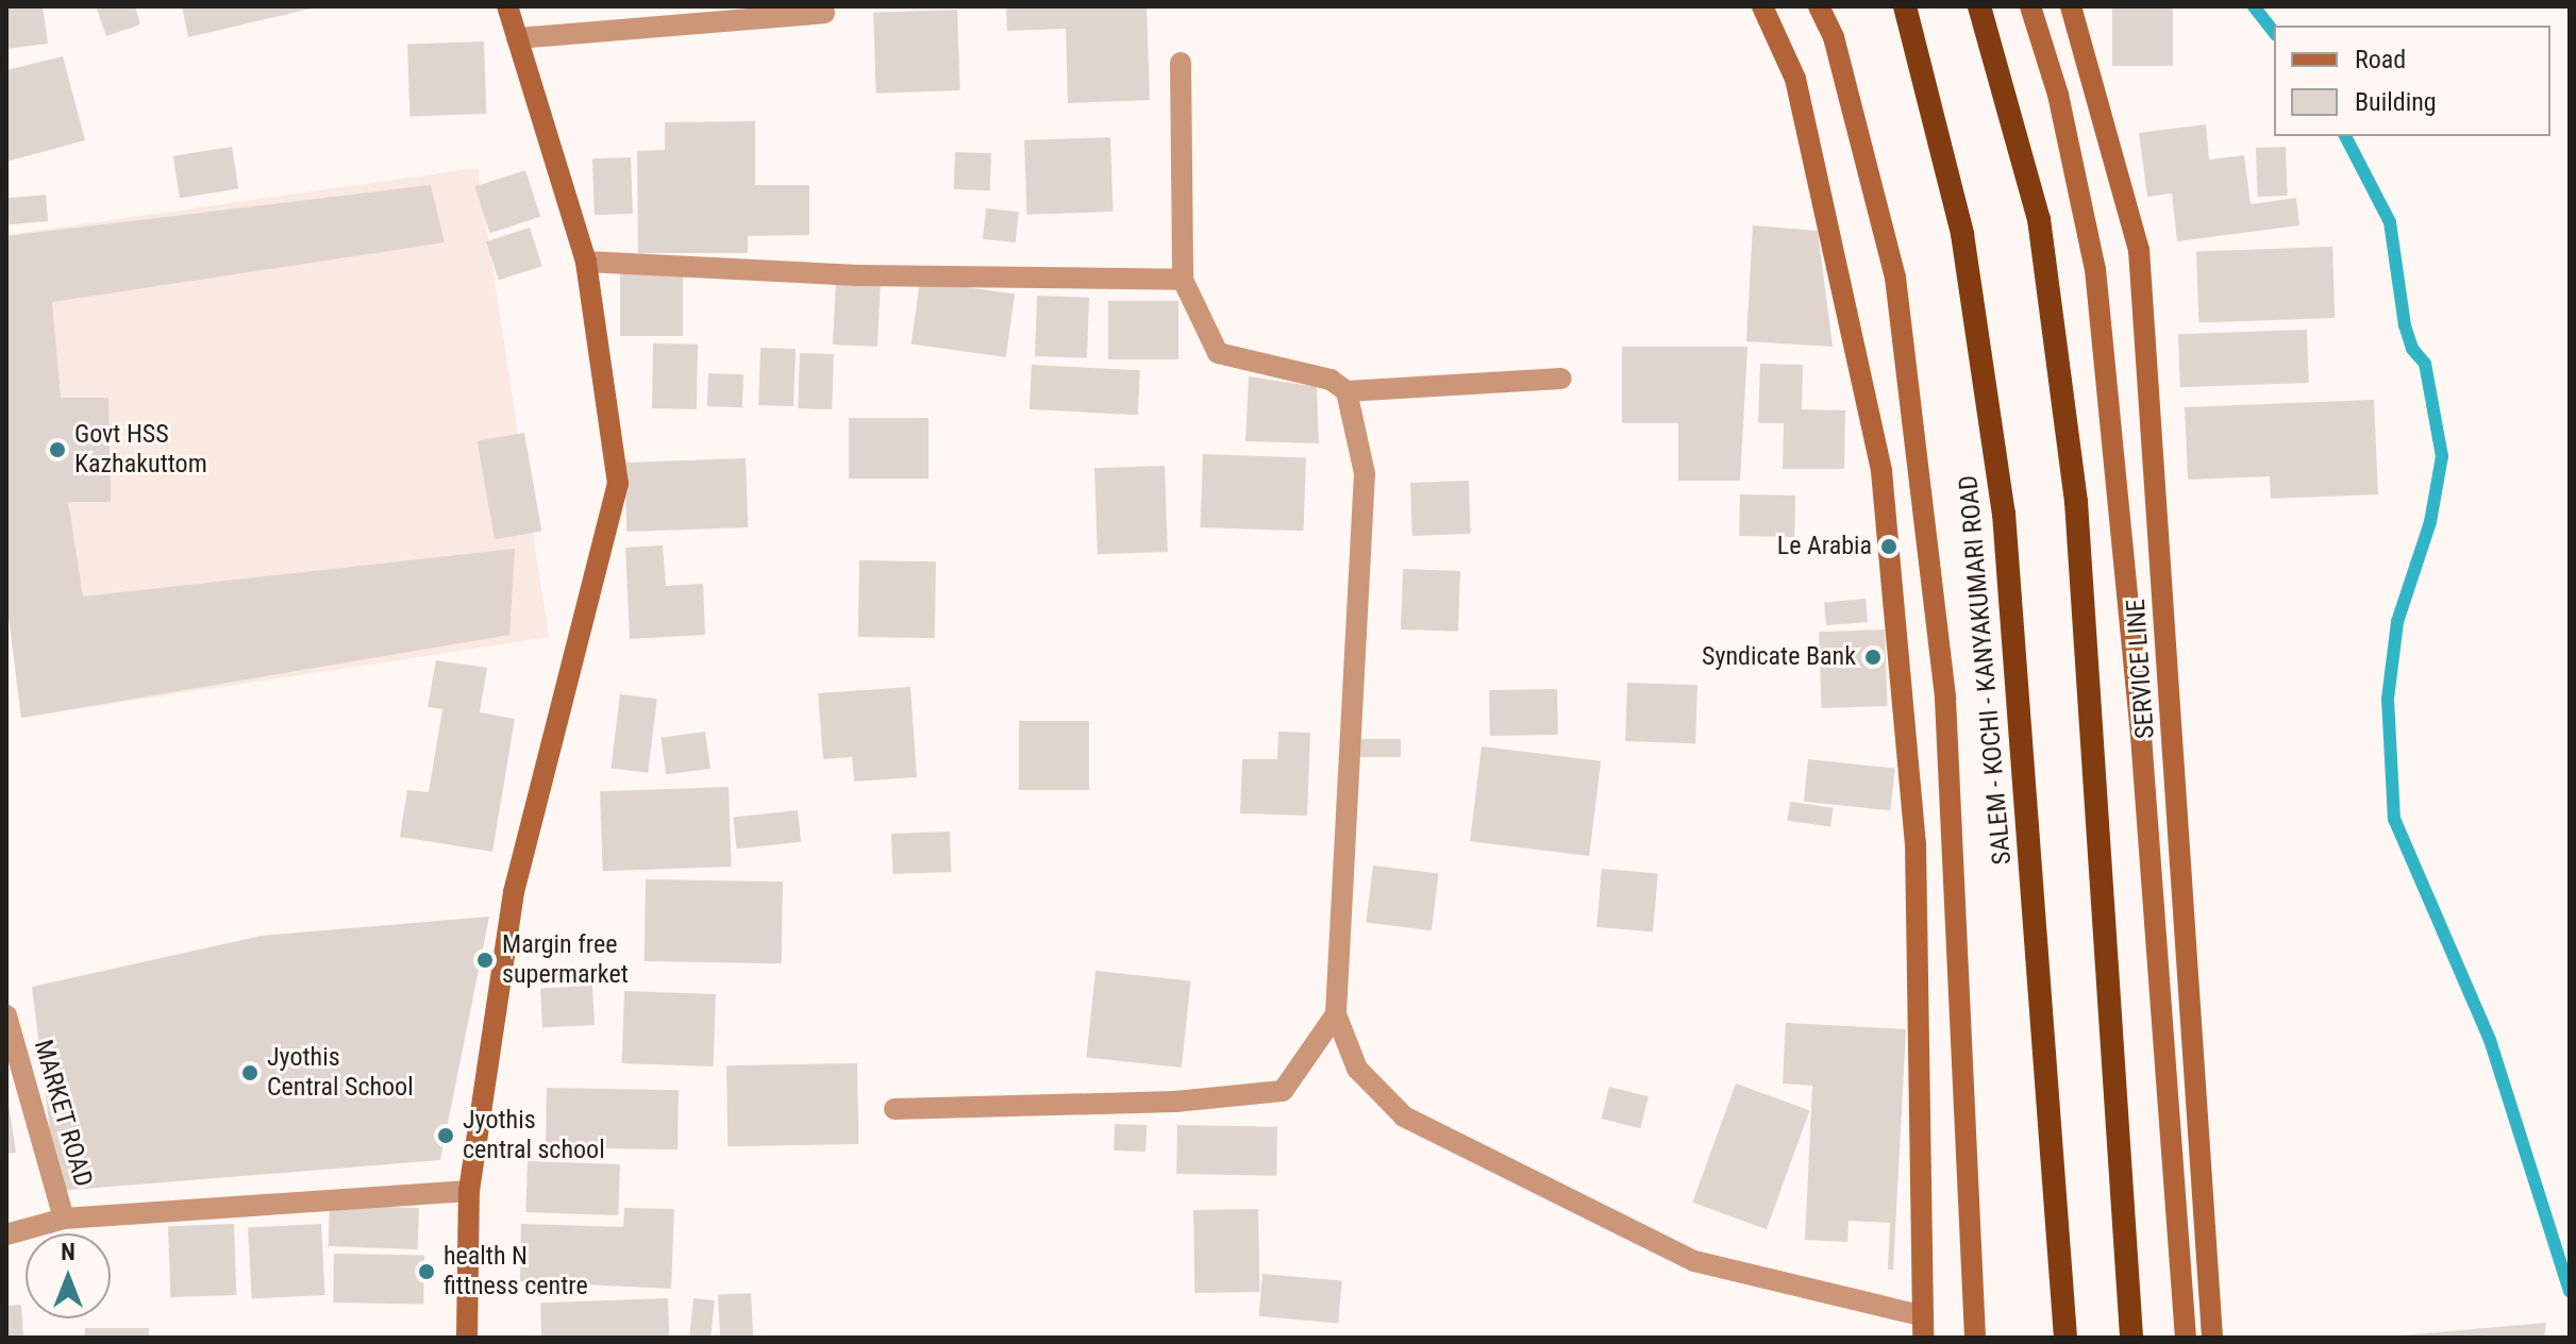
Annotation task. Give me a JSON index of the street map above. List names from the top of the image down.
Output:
{
  "streets": {
    "highway": ["SALEM - KOCHI - KANYAKUMARI ROAD"],
    "main road": ["SERVICE LINE"],
    "street": ["MARKET ROAD"]
  },
  "places": [
    "Govt HSS Kazhakuttom",
    "Le Arabia",
    "Syndicate Bank",
    "Margin free supermarket",
    "Jyothis Central School",
    "Jyothis central school",
    "health N fittness centre"
  ],
  "legend": ["Road", "Building"],
  "north": "top"
}
